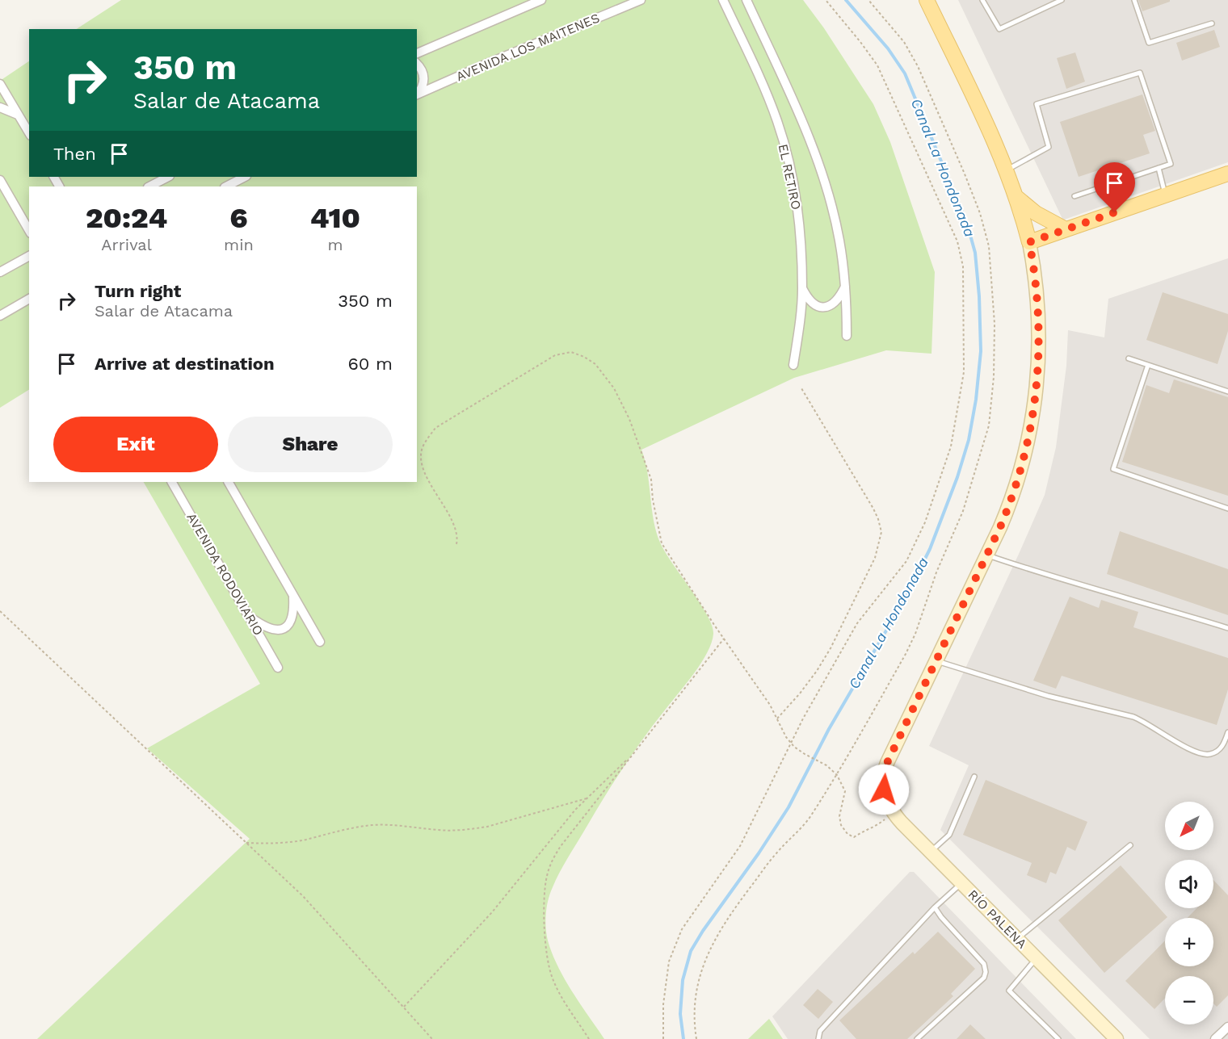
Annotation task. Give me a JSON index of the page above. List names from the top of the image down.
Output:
{
  "streets": {
    "main road": ["RÍO PALENA"],
    "street": ["AVENIDA LOS MAITENES", "EL RETIRO", "AVENIDA RODOVIARIO"]
  },
  "water": ["Canal La Hondonada"],
  "north": "bottom left",
  "page": {
    "turn": ["350 m", "Salar de Atacama"],
    "then": "Then",
    "eta": [
      "20:24",
      "Arrival",
      "6",
      "min",
      "410",
      "m"
    ],
    "list": [
      {
        "name": "Turn right",
        "note": "Salar de Atacama",
        "value": "350 m"
      },
      {
        "name": "Arrive at destination",
        "value": "60 m"
      }
    ],
    "buttons": ["Exit", "Share"],
    "map_buttons": ["+", "−"]
  }
}
